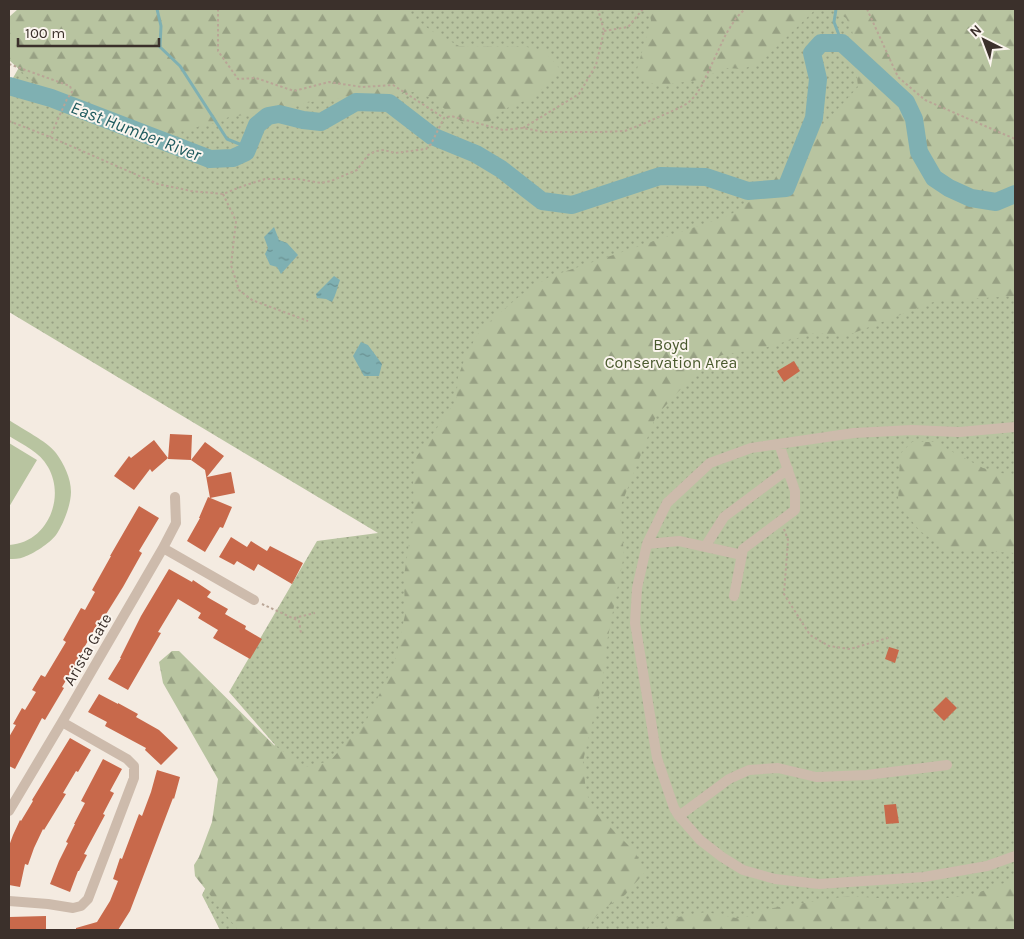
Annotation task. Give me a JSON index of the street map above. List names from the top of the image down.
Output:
{
  "streets": {
    "street": ["Arista Gate"]
  },
  "water": ["East Humber River"],
  "parks": ["Boyd Conservation Area"],
  "scale_bar": "100 m",
  "north": "top left"
}
